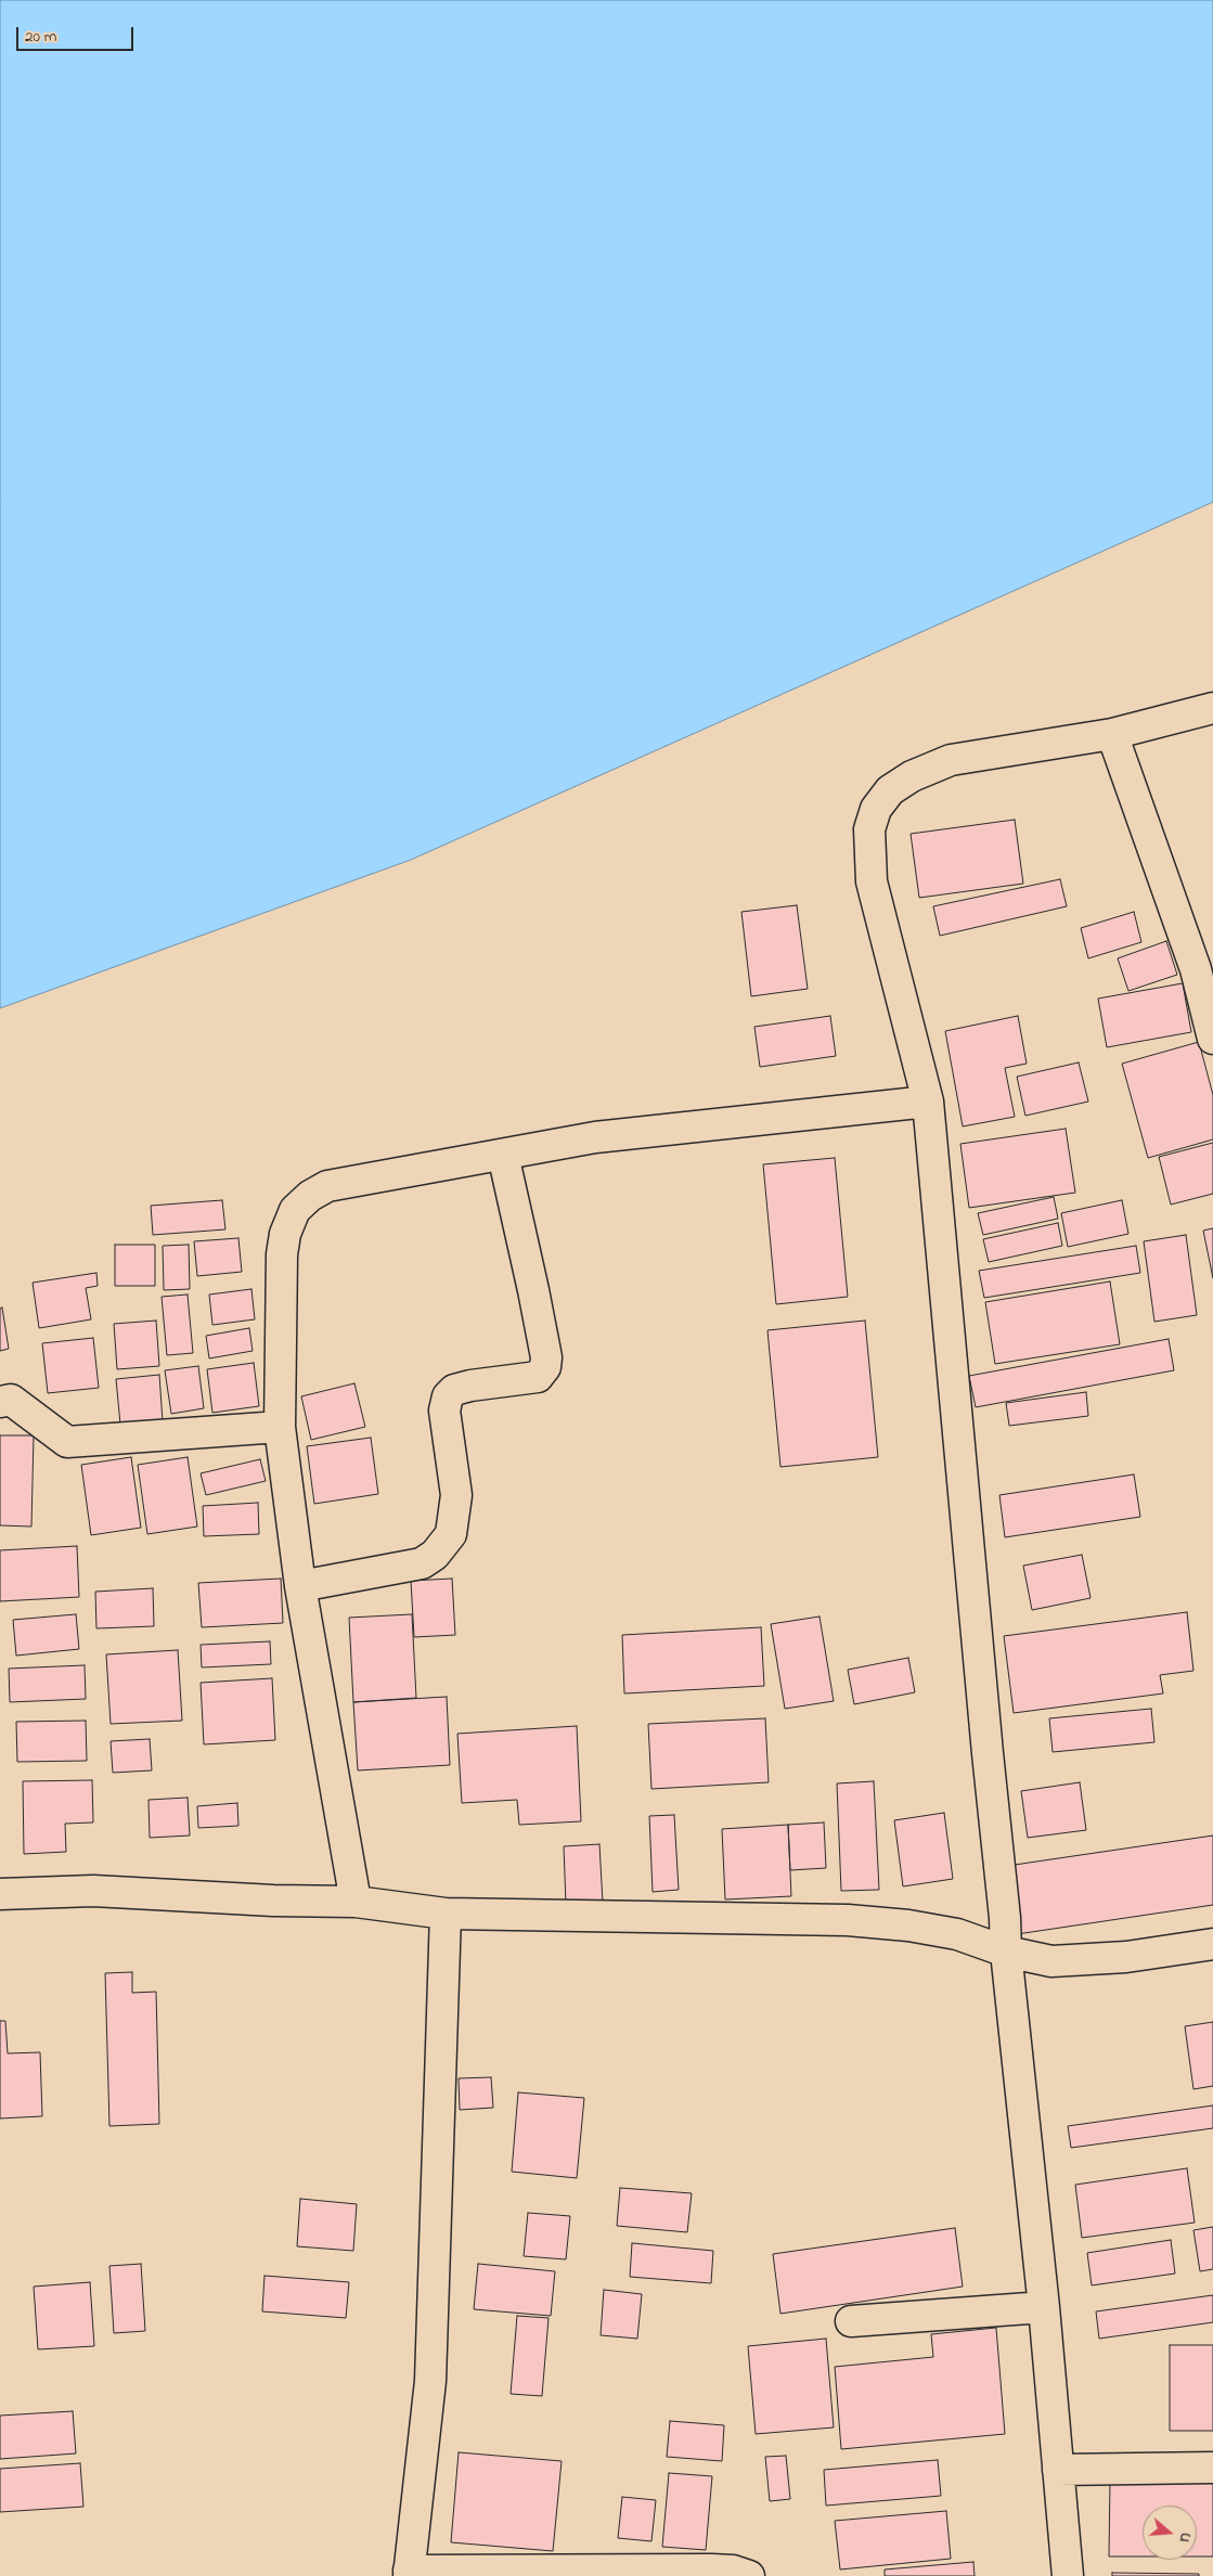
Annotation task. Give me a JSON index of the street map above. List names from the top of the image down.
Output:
{
  "scale_bar": "20 m",
  "north": "right"
}
